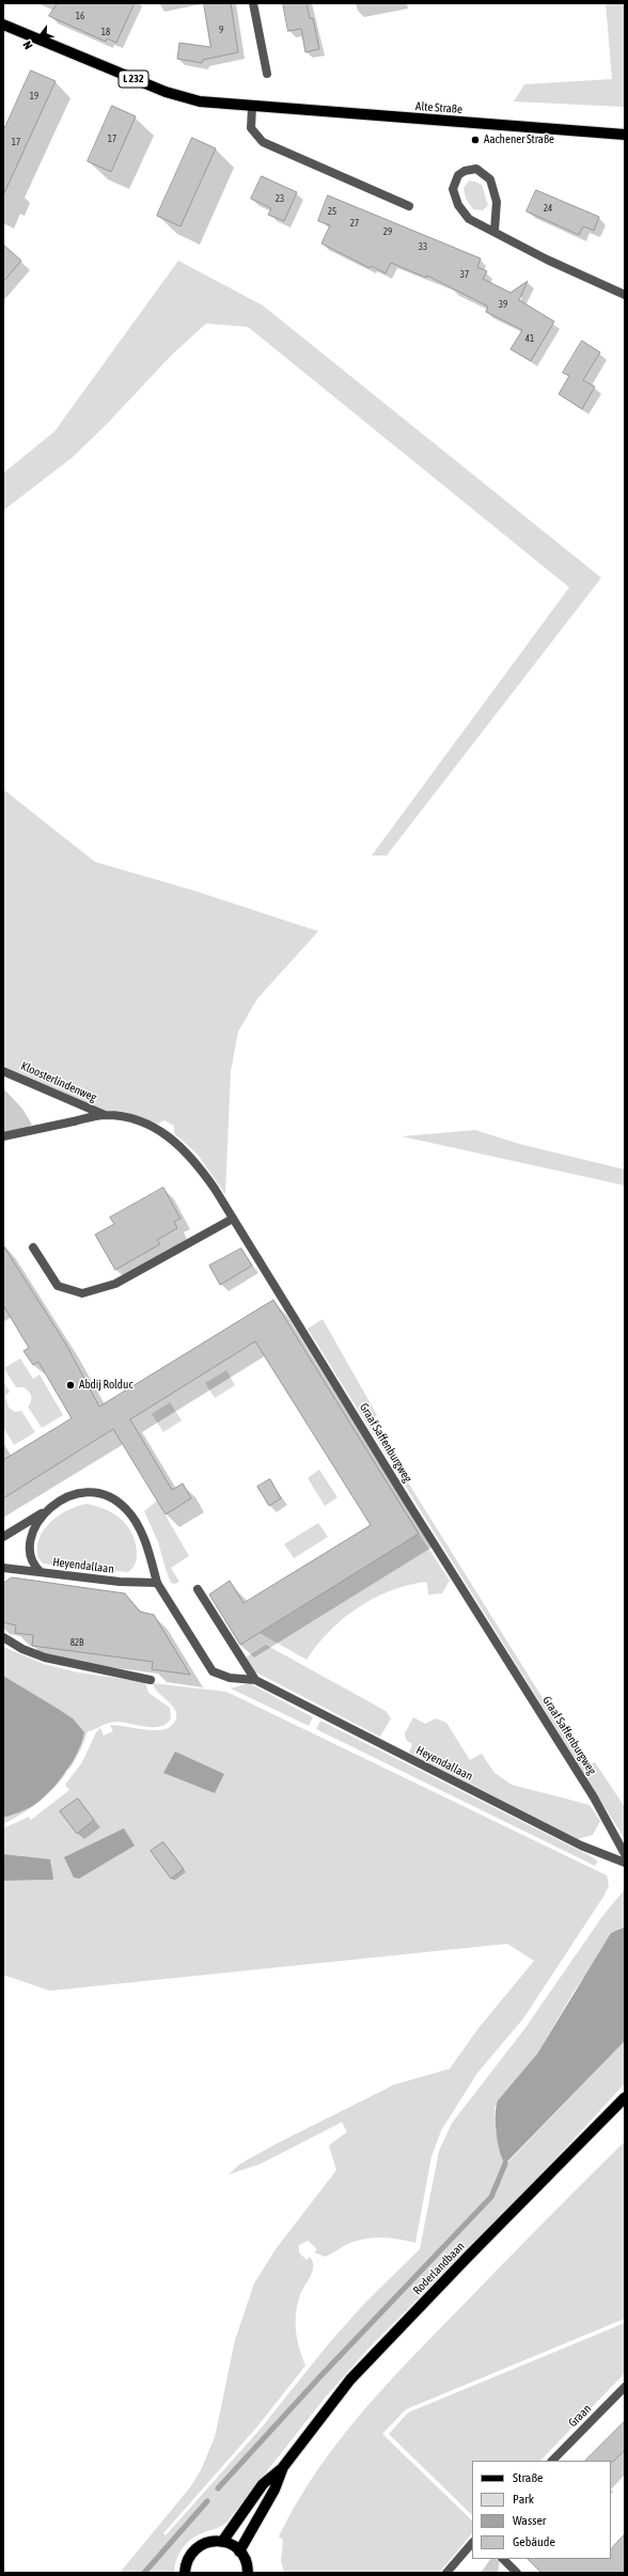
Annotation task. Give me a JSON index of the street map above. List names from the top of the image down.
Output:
{
  "streets": {
    "main road": ["L 232", "Alte Straße", "Roderlandbaan"],
    "street": [
      "Kloosterlindenweg",
      "Graaf Saffenburgweg",
      "Heyendallaan",
      "Graan"
    ]
  },
  "crossings": [
    ["L 232", "Alte Straße"],
    ["Kloosterlindenweg", "Graaf Saffenburgweg"]
  ],
  "places": ["Aachener Straße", "Abdij Rolduc"],
  "house_numbers": [
    "16",
    "9",
    "18",
    "19",
    "17",
    "17",
    "23",
    "24",
    "25",
    "27",
    "29",
    "33",
    "37",
    "39",
    "41",
    "82B"
  ],
  "legend": [
    "Straße",
    "Park",
    "Wasser",
    "Gebäude"
  ],
  "north": "bottom left"
}
